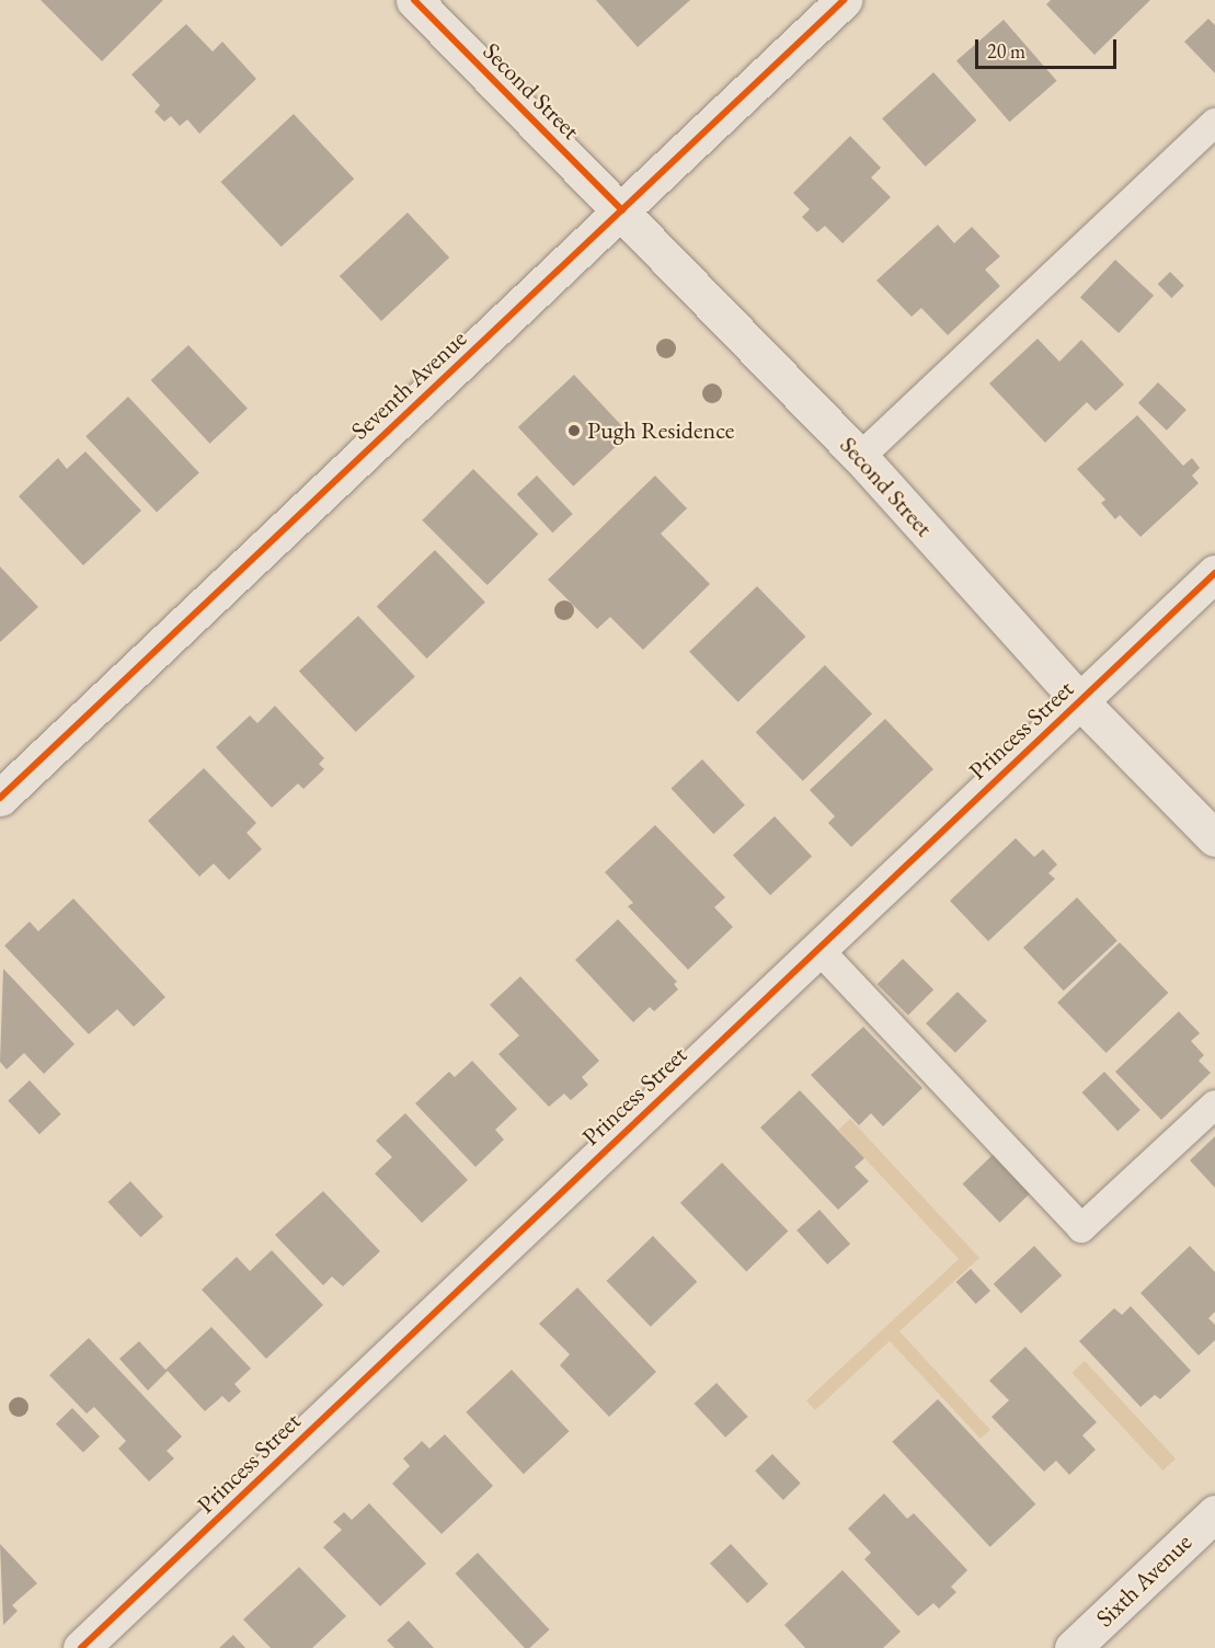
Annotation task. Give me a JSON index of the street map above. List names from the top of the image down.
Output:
{
  "streets": {
    "street": [
      "Second Street",
      "Seventh Avenue",
      "Princess Street",
      "Sixth Avenue"
    ]
  },
  "crossings": [
    ["Second Street", "Seventh Avenue"],
    ["Second Street", "Princess Street"]
  ],
  "places": ["Pugh Residence"],
  "scale_bar": "20 m"
}
